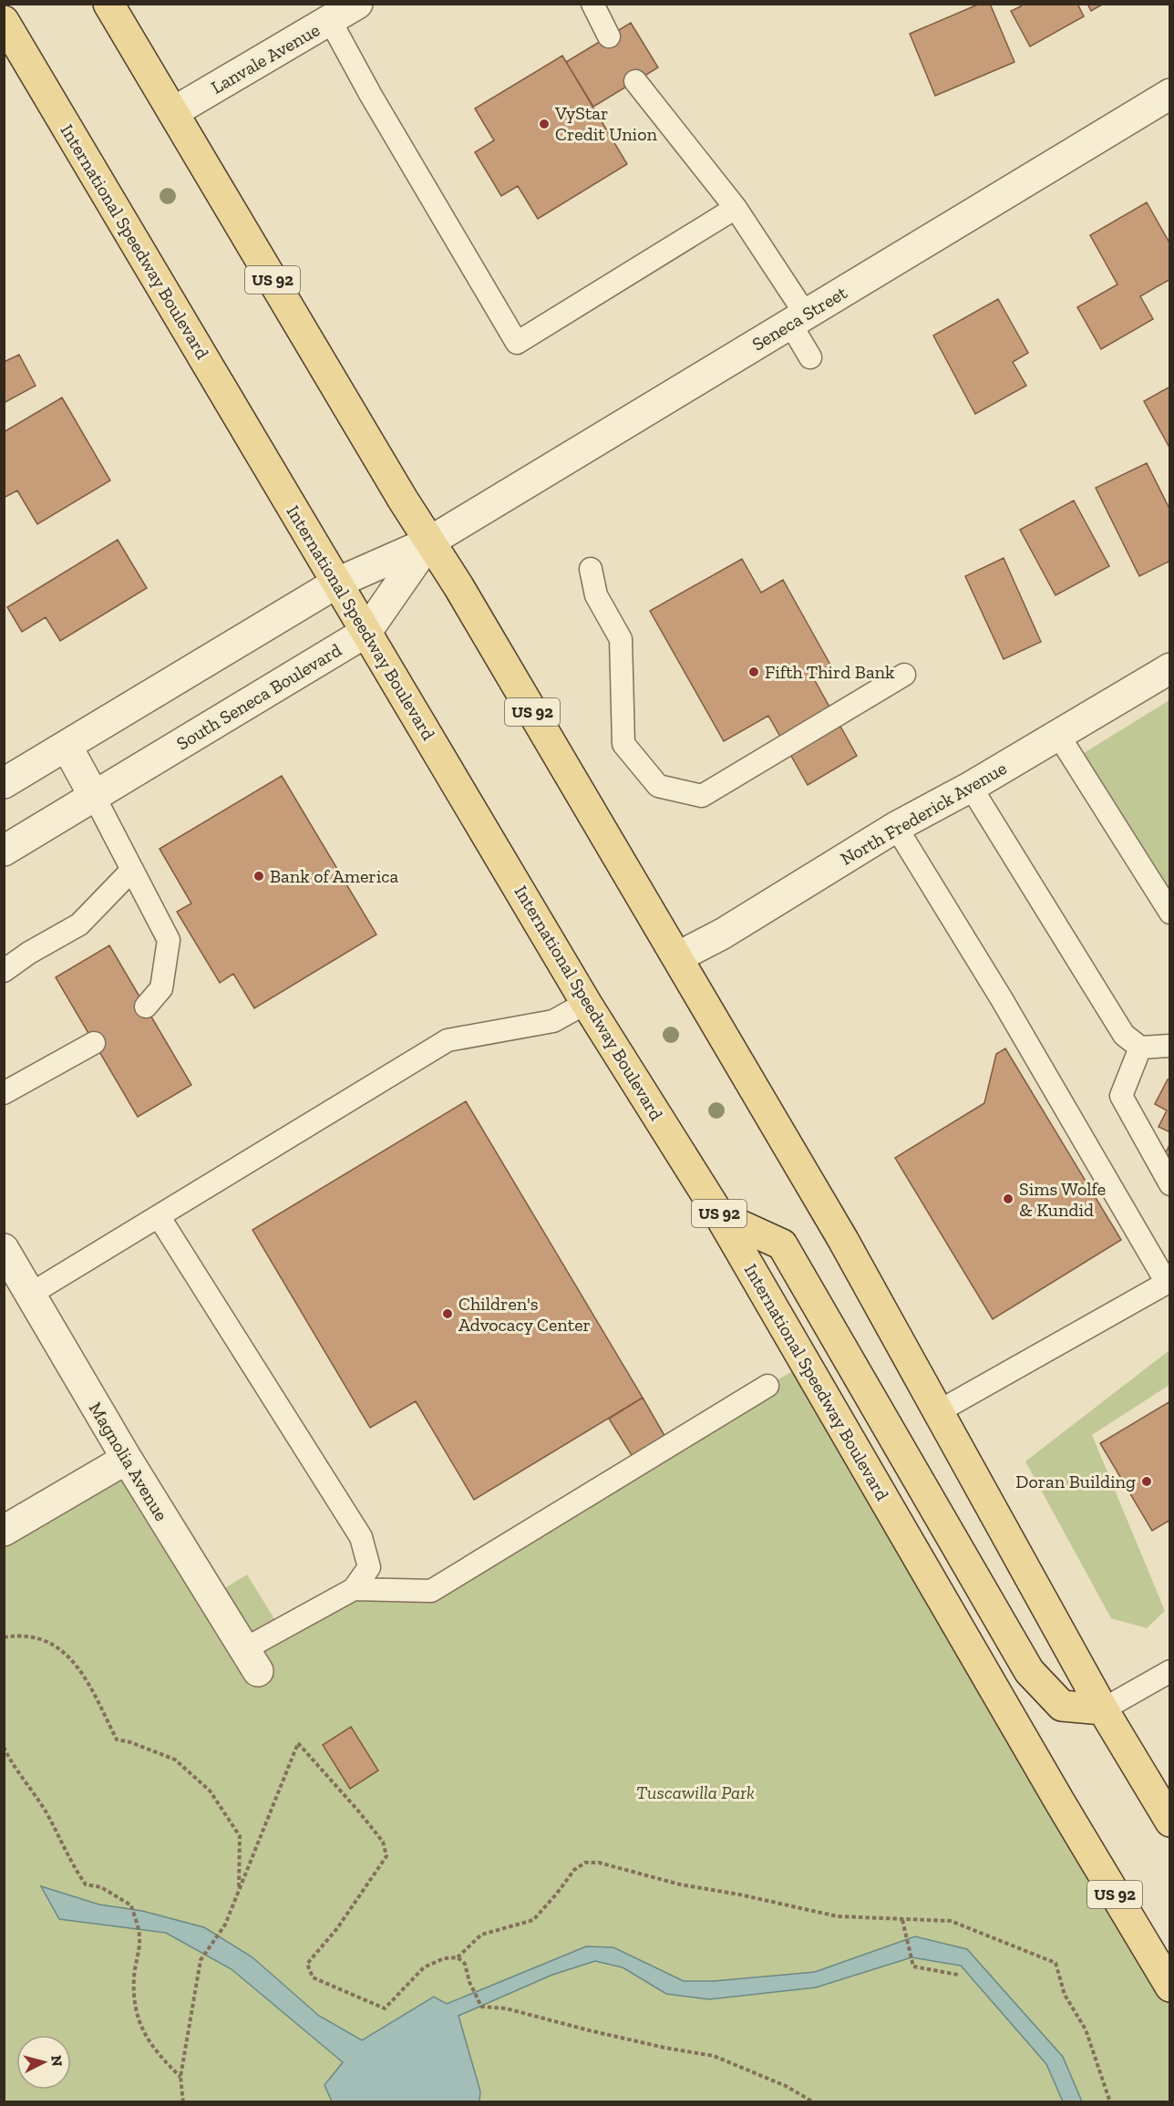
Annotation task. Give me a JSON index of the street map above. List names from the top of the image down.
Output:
{
  "streets": {
    "main road": ["International Speedway Boulevard", "US 92"],
    "street": [
      "Lanvale Avenue",
      "Seneca Street",
      "South Seneca Boulevard",
      "North Frederick Avenue",
      "Magnolia Avenue"
    ]
  },
  "crossings": [
    ["Lanvale Avenue", "US 92"],
    ["International Speedway Boulevard", "South Seneca Boulevard"],
    ["US 92", "Seneca Street"],
    ["US 92", "South Seneca Boulevard"],
    ["US 92", "North Frederick Avenue"],
    ["Seneca Street", "South Seneca Boulevard"]
  ],
  "parks": ["Tuscawilla Park"],
  "places": [
    "VyStar Credit Union",
    "Fifth Third Bank",
    "Bank of America",
    "Sims Wolfe & Kundid",
    "Children's Advocacy Center",
    "Doran Building"
  ],
  "north": "right"
}
